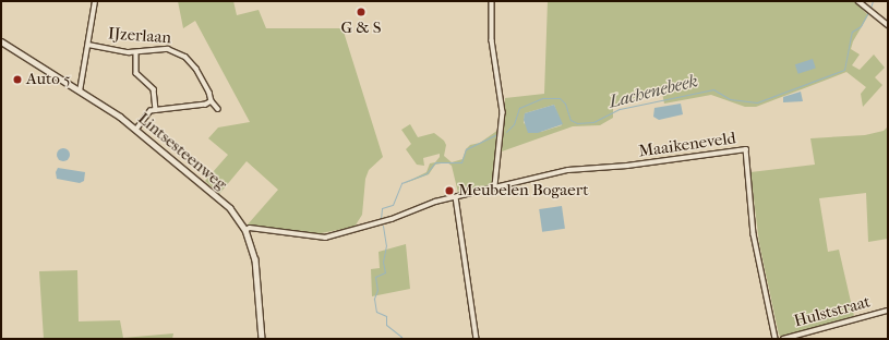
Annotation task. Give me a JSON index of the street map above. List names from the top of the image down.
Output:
{
  "streets": {
    "street": [
      "IJzerlaan",
      "Maaikeneveld",
      "Lintsesteenweg",
      "Hulststraat"
    ]
  },
  "crossings": [
    ["Maaikeneveld", "Lintsesteenweg"]
  ],
  "water": ["Lachenebeek"],
  "places": ["G & S", "Auto 5", "Meubelen Bogaert"]
}
